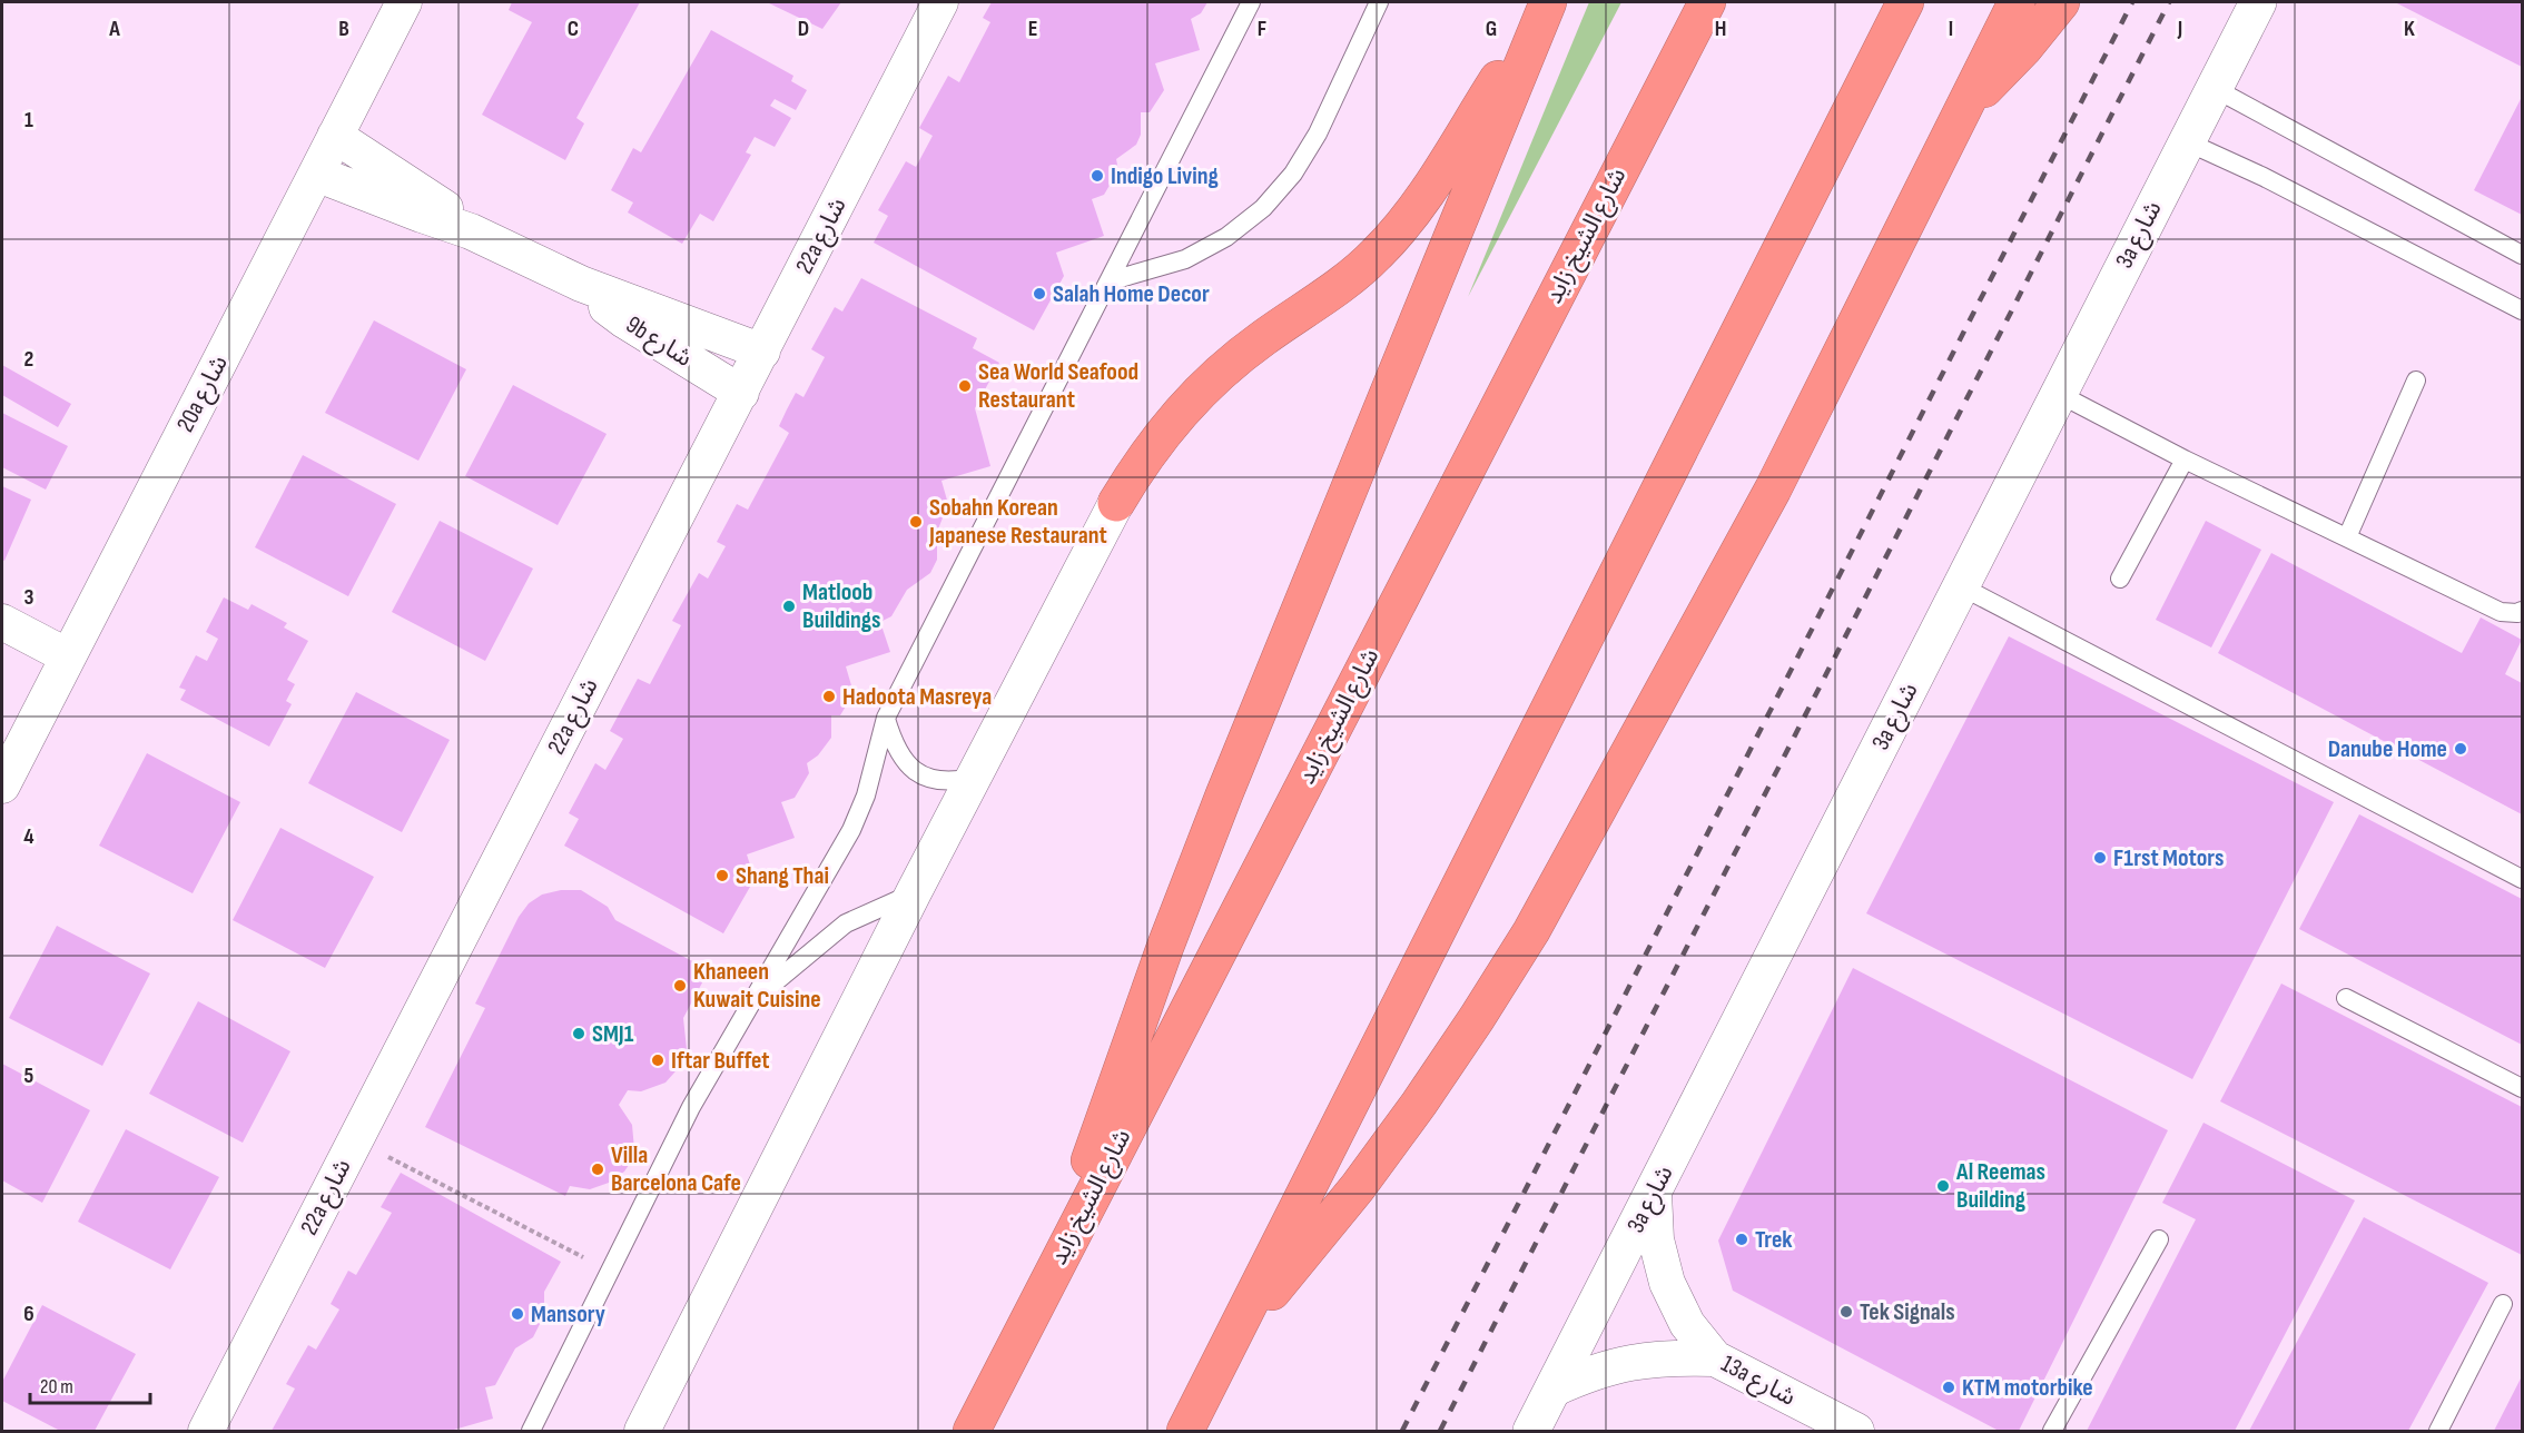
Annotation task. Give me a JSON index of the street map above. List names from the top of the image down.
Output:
{
  "streets": {
    "highway": ["شارع الشيخ زايد"],
    "street": [
      "3a شارع",
      "22a شارع",
      "9b شارع",
      "20a شارع",
      "13a شارع"
    ]
  },
  "crossings": [
    ["3a شارع", "13a شارع"],
    ["22a شارع", "9b شارع"],
    ["9b شارع", "20a شارع"]
  ],
  "places": [
    "Indigo Living",
    "Salah Home Decor",
    "Sea World Seafood Restaurant",
    "Sobahn Korean Japanese Restaurant",
    "Matloob Buildings",
    "Hadoota Masreya",
    "Danube Home",
    "F1rst Motors",
    "Shang Thai",
    "Khaneen Kuwait Cuisine",
    "SMJ1",
    "Iftar Buffet",
    "Villa Barcelona Cafe",
    "Al Reemas Building",
    "Trek",
    "Tek Signals",
    "Mansory",
    "KTM motorbike"
  ],
  "scale_bar": "20 m",
  "grid": {
    "columns": [
      "A",
      "B",
      "C",
      "D",
      "E",
      "F",
      "G",
      "H",
      "I",
      "J",
      "K"
    ],
    "rows": [
      "1",
      "2",
      "3",
      "4",
      "5",
      "6"
    ]
  }
}
